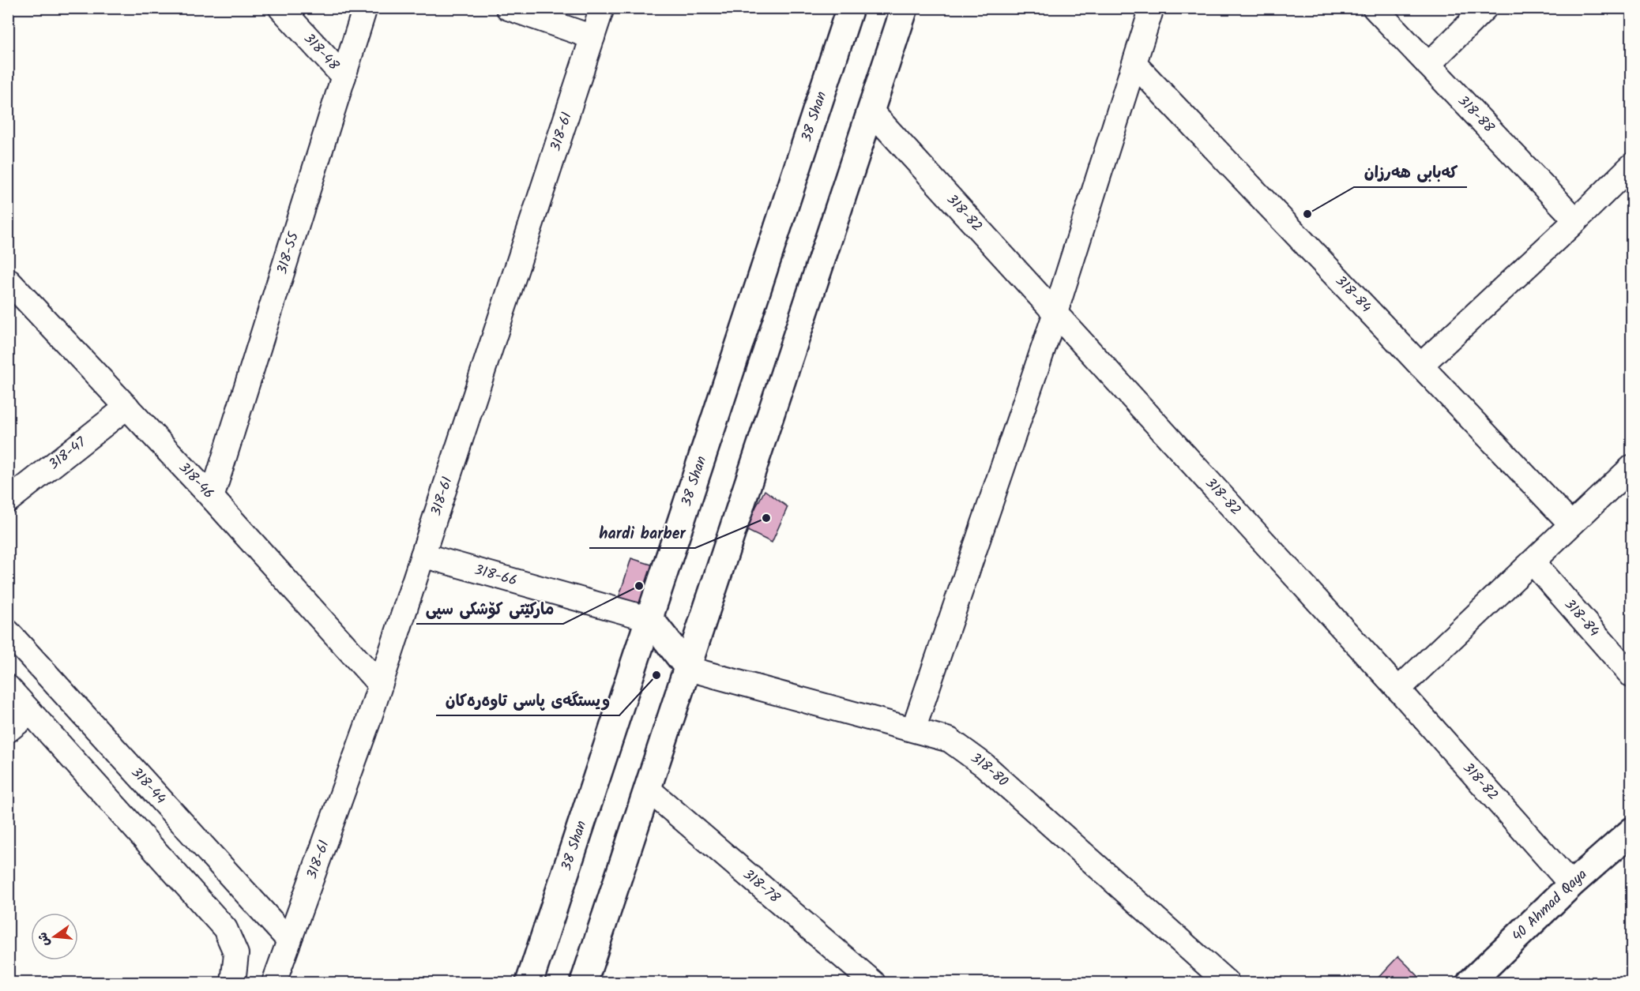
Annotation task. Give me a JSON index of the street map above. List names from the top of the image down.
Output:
{
  "streets": {
    "street": [
      "318-48",
      "318-88",
      "38 Shan",
      "318-61",
      "318-82",
      "318-55",
      "318-84",
      "318-47",
      "318-46",
      "318-66",
      "318-80",
      "318-44",
      "318-78",
      "40 Ahmad Qaya"
    ]
  },
  "crossings": [
    ["318-48", "318-55"],
    ["38 Shan", "318-66"],
    ["318-61", "318-46"],
    ["318-61", "318-66"],
    ["318-61", "318-44"],
    ["318-82", "40 Ahmad Qaya"],
    ["318-55", "318-46"],
    ["318-47", "318-46"]
  ],
  "places": [
    "کەبابی هەرزان",
    "hardi barber",
    "مارکێتی کۆشکی سپی",
    "ویستگەی پاسی تاوەرەکان"
  ],
  "north": "left"
}
